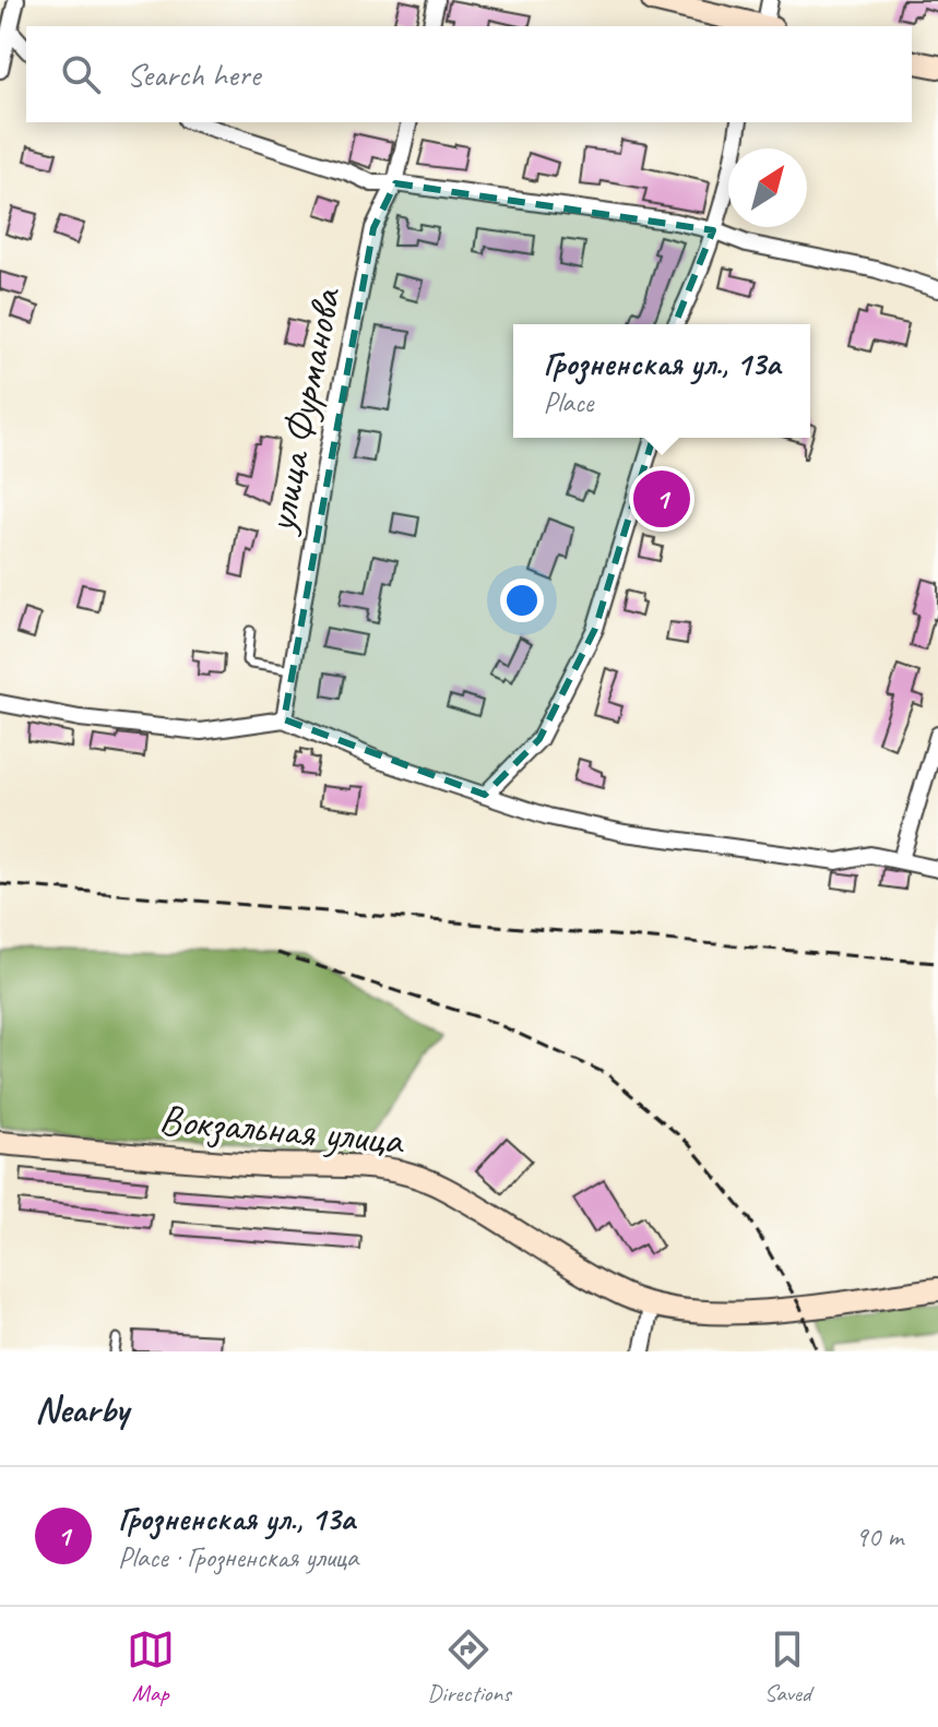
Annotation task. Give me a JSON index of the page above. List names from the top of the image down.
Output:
{
  "streets": {
    "street": ["улица Фурманова", "Вокзальная улица"]
  },
  "north": "top right",
  "page": {
    "search": "Search here",
    "popup": ["Грозненская ул., 13а", "Place"],
    "pins": "1",
    "heading": "Nearby",
    "list": [
      {
        "mark": "1",
        "name": "Грозненская ул., 13а",
        "note": "Place · Грозненская улица",
        "value": "90 m"
      }
    ],
    "nav": ["Map", "Directions", "Saved"]
  }
}
